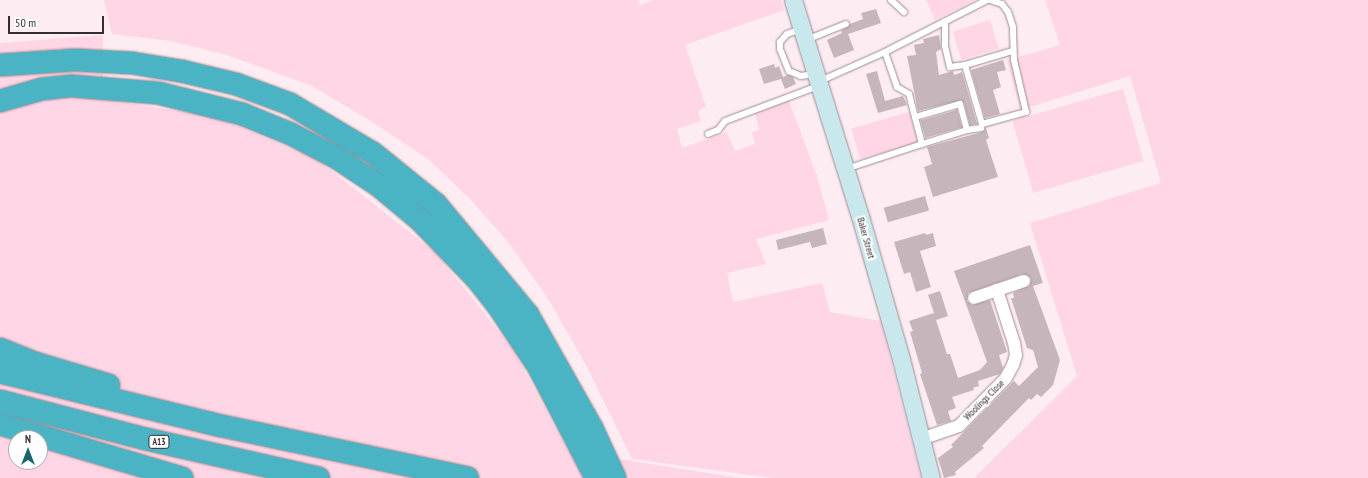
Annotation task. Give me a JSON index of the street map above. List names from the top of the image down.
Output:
{
  "streets": {
    "highway": ["A13"],
    "main road": ["Baker Street"],
    "street": ["Woolings Close"]
  },
  "crossings": [
    ["Baker Street", "Woolings Close"]
  ],
  "scale_bar": "50 m",
  "north": "top"
}
